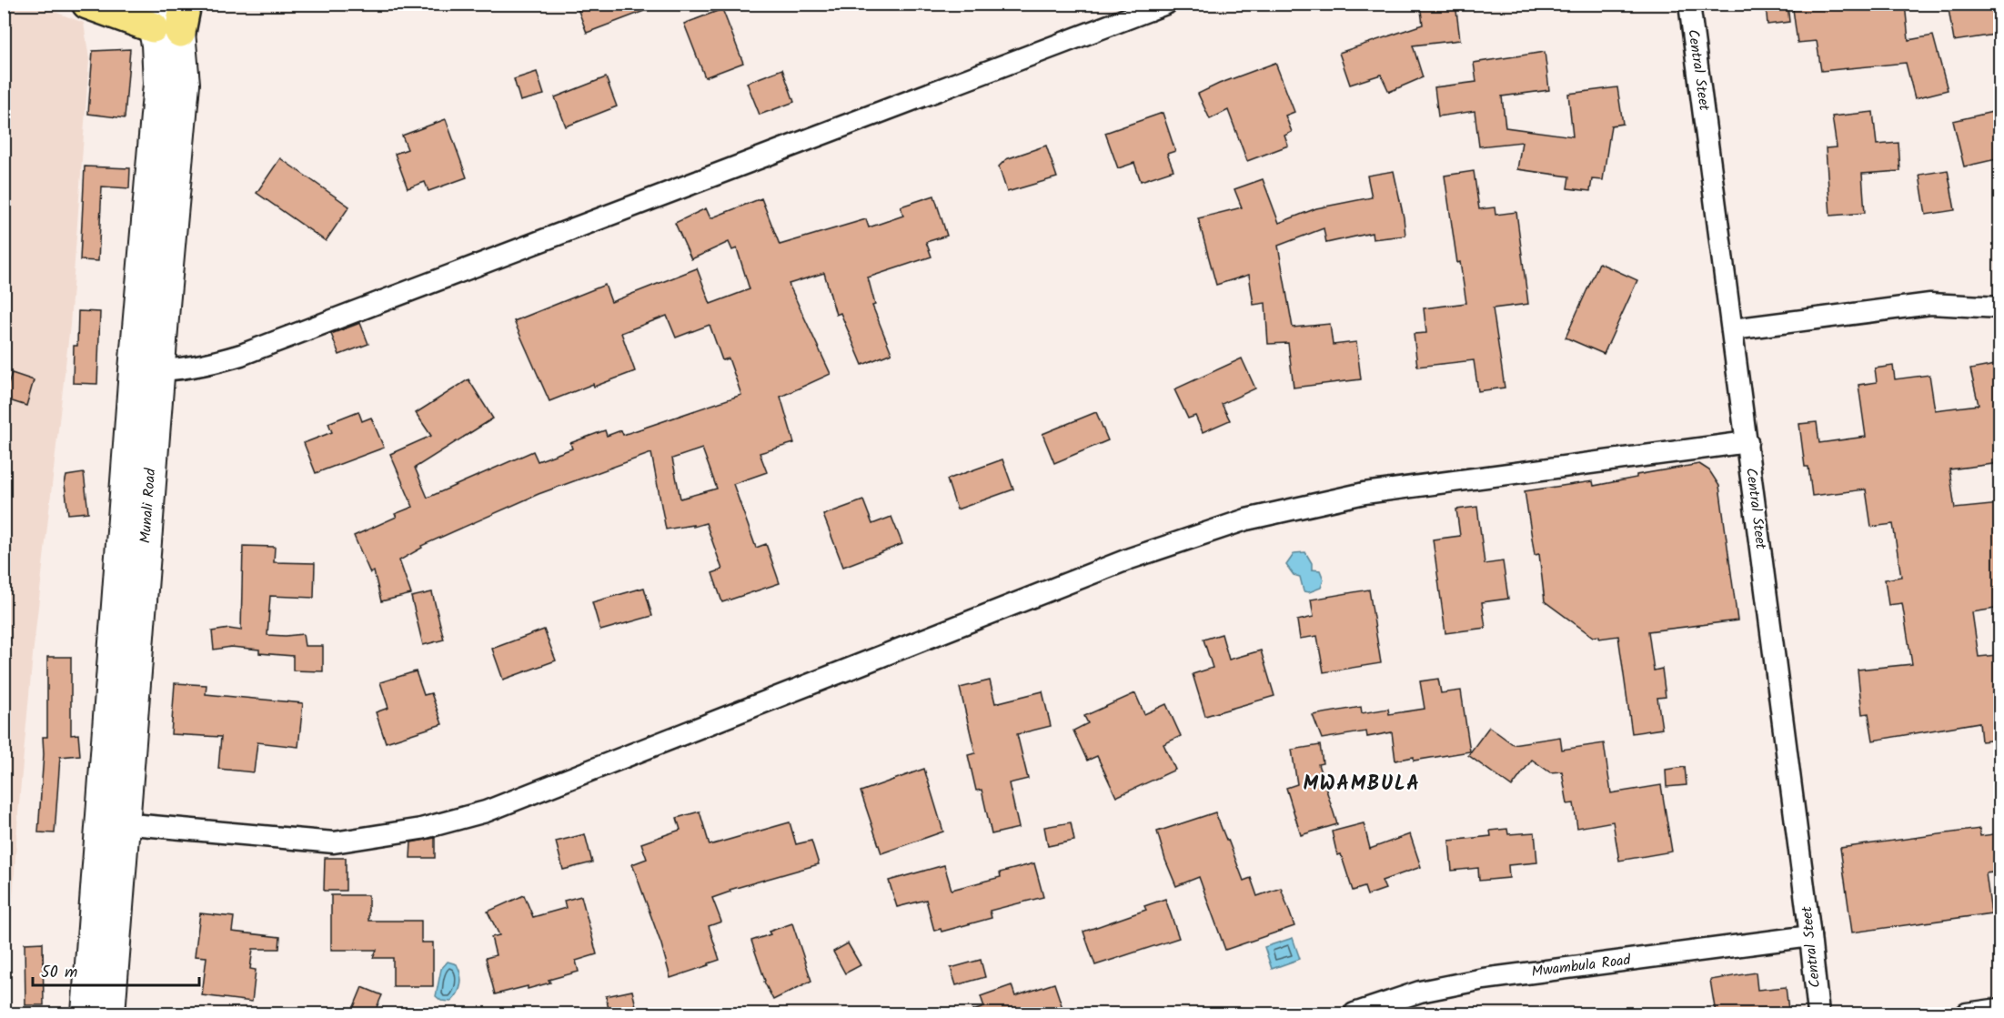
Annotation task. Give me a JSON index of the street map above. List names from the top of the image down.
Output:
{
  "streets": {
    "main road": ["Munali Road"],
    "street": ["Central Steet", "Mwambula Road"]
  },
  "crossings": [
    ["Central Steet", "Mwambula Road"]
  ],
  "districts": ["MWAMBULA"],
  "scale_bar": "50 m"
}
